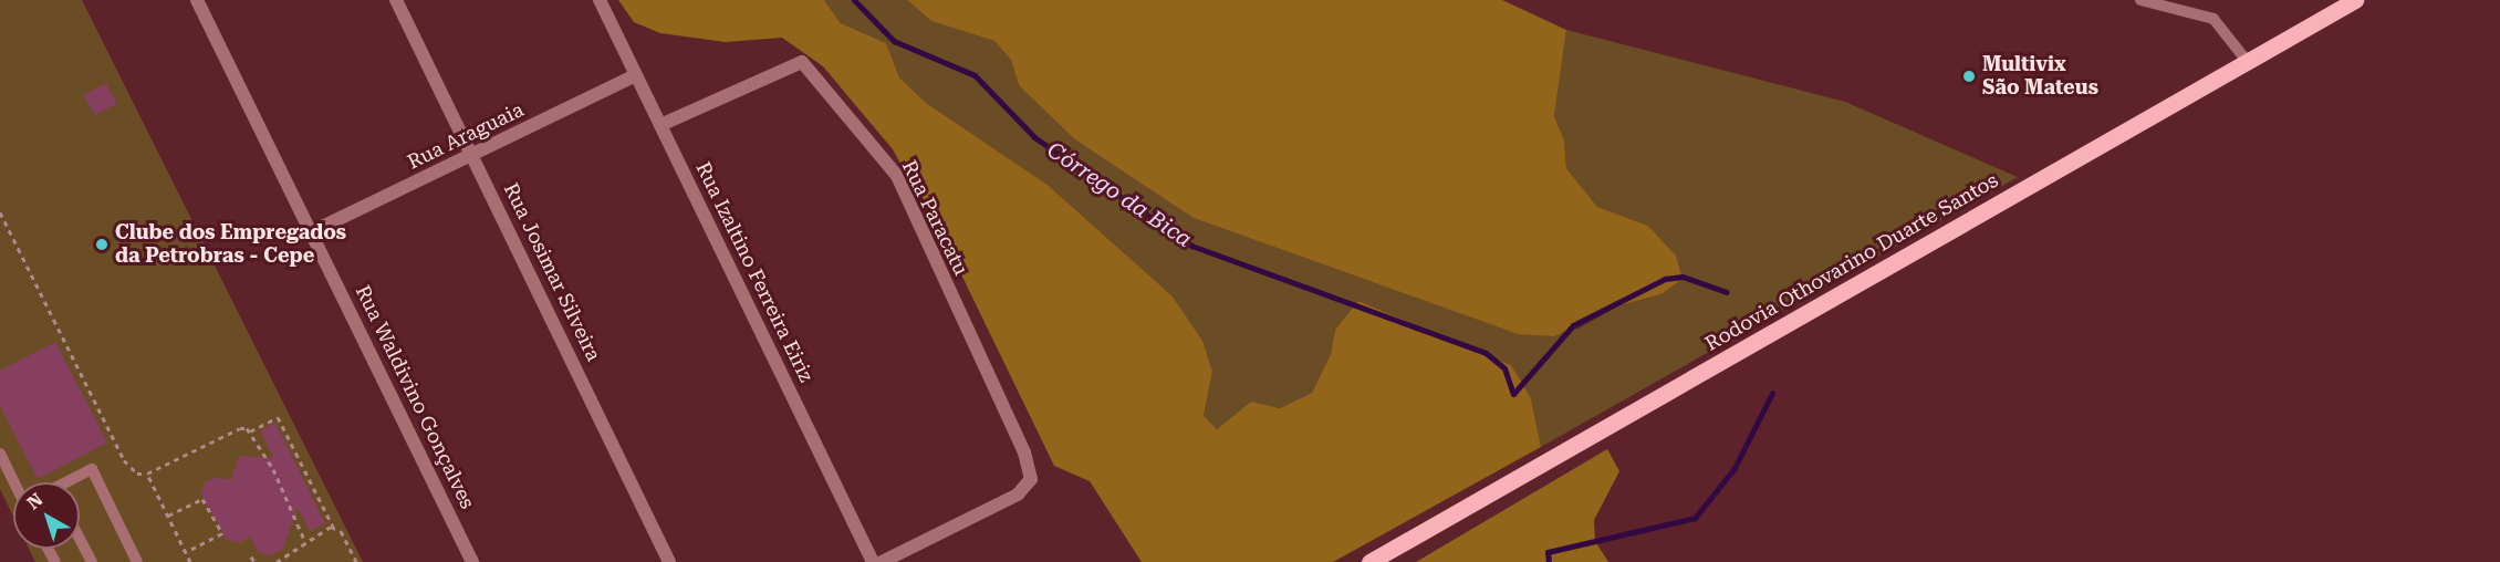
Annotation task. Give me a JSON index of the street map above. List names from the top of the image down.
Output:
{
  "streets": {
    "main road": ["Rodovia Othovarino Duarte Santos"],
    "street": [
      "Rua Araguaia",
      "Rua Paracatu",
      "Rua Josimar Silveira",
      "Rua Izaltino Ferreira Eiriz",
      "Rua Waldivino Gonçalves"
    ]
  },
  "crossings": [
    ["Rua Araguaia", "Rua Josimar Silveira"],
    ["Rua Araguaia", "Rua Izaltino Ferreira Eiriz"],
    ["Rua Araguaia", "Rua Waldivino Gonçalves"],
    ["Rua Paracatu", "Rua Izaltino Ferreira Eiriz"]
  ],
  "water": ["Córrego da Bica"],
  "places": ["Multivix São Mateus", "Clube dos Empregados da Petrobras - Cepe"],
  "north": "top left"
}
